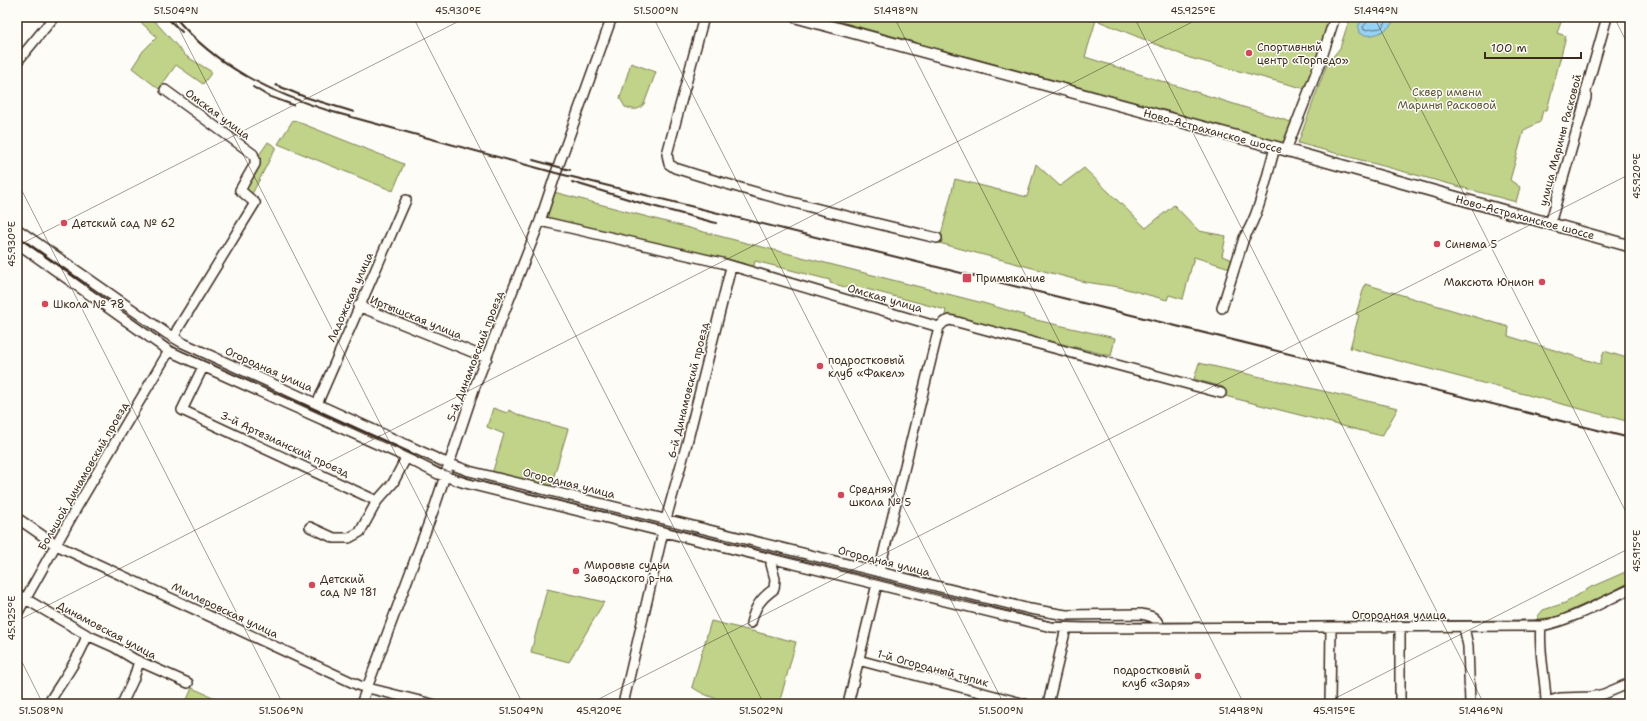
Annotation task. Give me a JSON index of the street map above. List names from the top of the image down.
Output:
{
  "streets": {
    "main road": ["Ново-Астраханское шоссе"],
    "street": [
      "Омская улица",
      "улица Марины Расковой",
      "Ладожская улица",
      "Иртышская улица",
      "5-й Динамовский проезд",
      "Огородная улица",
      "6-й Динамовский проезд",
      "3-й Артезианский проезд",
      "Большой Динамовский проезд",
      "Миллеровская улица",
      "Динамовская улица",
      "1-й Огородный тупик"
    ]
  },
  "crossings": [
    ["Омская улица", "5-й Динамовский проезд"],
    ["Омская улица", "Огородная улица"],
    ["Омская улица", "6-й Динамовский проезд"],
    ["Ново-Астраханское шоссе", "улица Марины Расковой"],
    ["Ладожская улица", "Иртышская улица"],
    ["Ладожская улица", "Огородная улица"],
    ["Иртышская улица", "5-й Динамовский проезд"],
    ["5-й Динамовский проезд", "Огородная улица"],
    ["5-й Динамовский проезд", "Миллеровская улица"],
    ["Огородная улица", "6-й Динамовский проезд"],
    ["Огородная улица", "3-й Артезианский проезд"],
    ["Огородная улица", "Большой Динамовский проезд"],
    ["Большой Динамовский проезд", "Миллеровская улица"],
    ["Большой Динамовский проезд", "Динамовская улица"]
  ],
  "parks": ["Сквер имени Марины Расковой"],
  "places": {
    "other": [
      "Спортивный центр «Торпедо»",
      "Детский сад № 62",
      "Синема 5",
      "Максюта Юнион",
      "Школа № 78",
      "подростковый клуб «Факел»",
      "Средняя школа № 5",
      "Мировые судьи Заводского р-на",
      "Детский сад № 181",
      "подростковый клуб «Заря»"
    ],
    "transit": ["Примыкание"]
  },
  "scale_bar": "100 m",
  "coordinates": [
    "51.504°N",
    "45.930°E",
    "51.500°N",
    "51.498°N",
    "45.925°E",
    "51.494°N",
    "45.920°E",
    "45.915°E",
    "51.508°N",
    "51.506°N",
    "51.502°N",
    "51.496°N"
  ]
}
